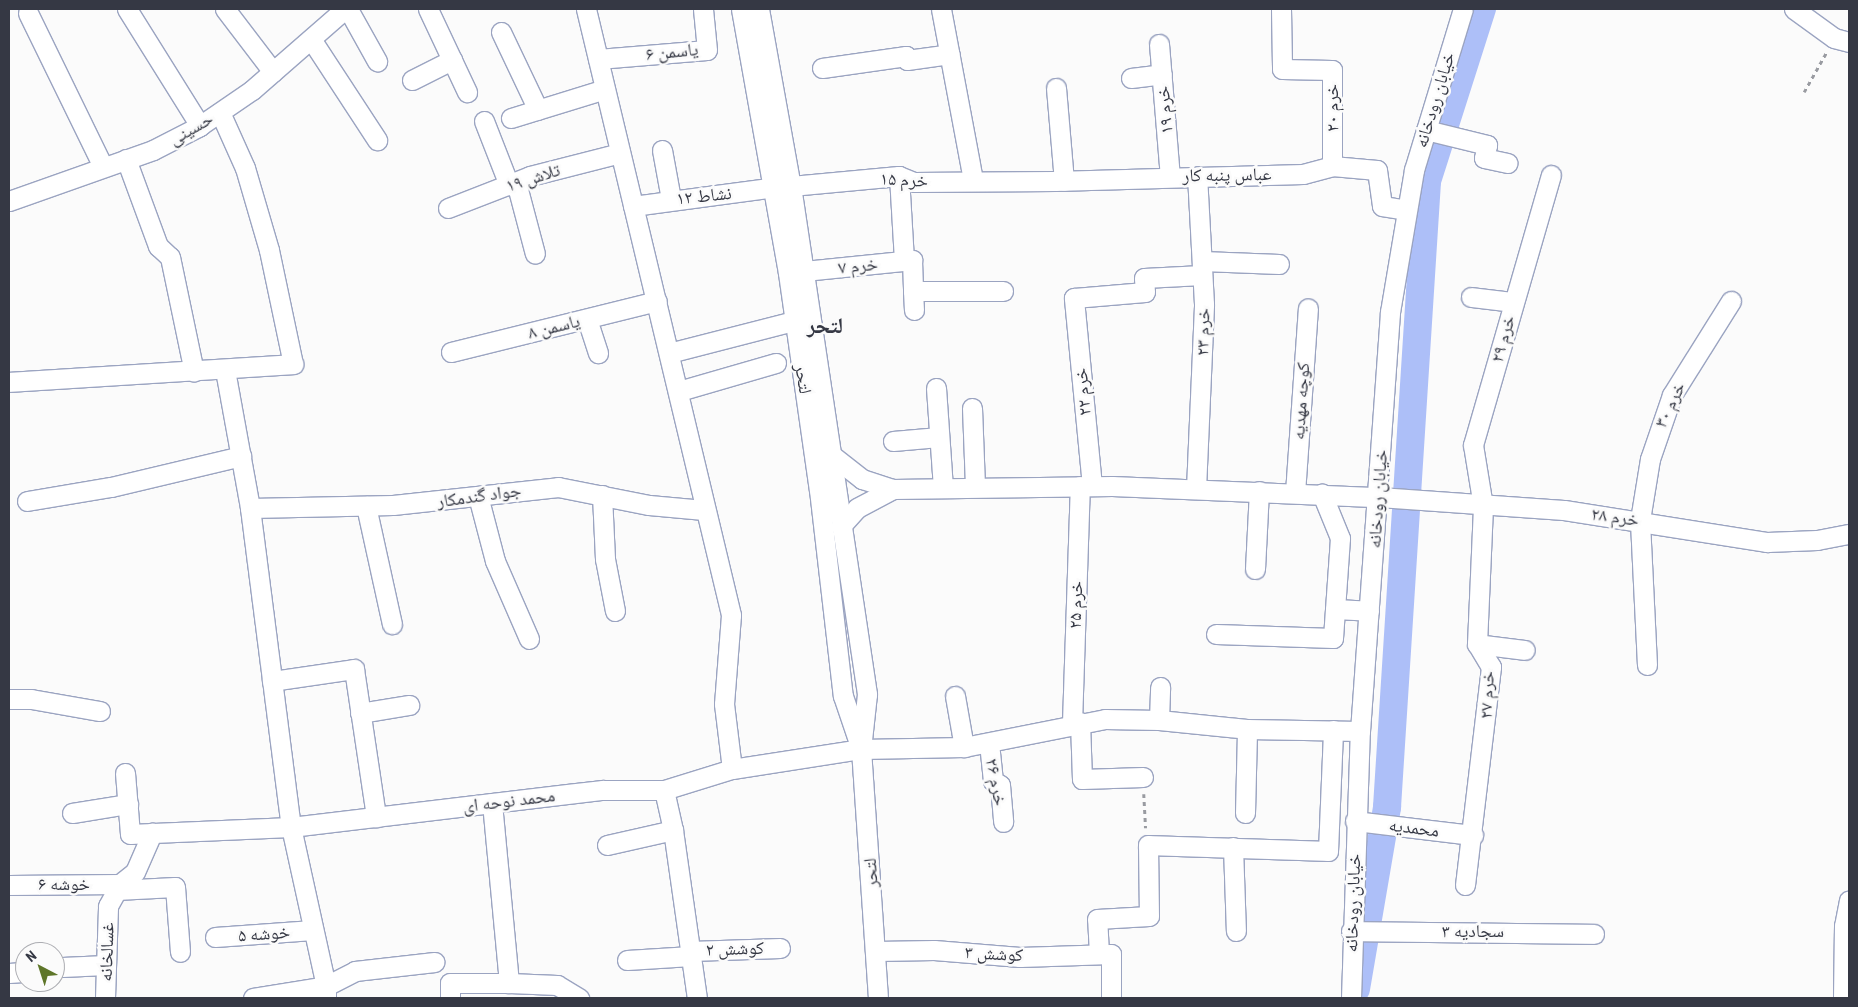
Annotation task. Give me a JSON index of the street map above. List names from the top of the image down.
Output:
{
  "streets": {
    "street": [
      "یاسمن ۶",
      "خیابان رودخانه",
      "خرم ۲۰",
      "خرم ۱۹",
      "حسینی",
      "عباس پنبه کار",
      "تلاش ۱۹",
      "خرم ۱۵",
      "نشاط ۱۲",
      "خرم ۷",
      "یاسمن ۸",
      "خرم ۲۳",
      "خرم ۲۹",
      "لتحر",
      "خرم ۲۲",
      "کوچه مهدیه",
      "خرم ۳۰",
      "جواد گندمکار",
      "خرم ۲۸",
      "خرم ۲۵",
      "خرم ۲۷",
      "خرم ۲۶",
      "محمد نوحه ای",
      "محمدیه",
      "خوشه ۶",
      "سجادیه ۳",
      "خوشه ۵",
      "کوشش ۲",
      "غسالخانه",
      "کوشش ۳"
    ]
  },
  "crossings": [
    ["خیابان رودخانه", "عباس پنبه کار"],
    ["خیابان رودخانه", "خرم ۲۸"],
    ["خیابان رودخانه", "محمد نوحه ای"],
    ["خیابان رودخانه", "محمدیه"],
    ["خیابان رودخانه", "سجادیه ۳"],
    ["خرم ۲۰", "عباس پنبه کار"],
    ["خرم ۱۹", "عباس پنبه کار"],
    ["عباس پنبه کار", "خرم ۱۵"],
    ["عباس پنبه کار", "خرم ۲۳"],
    ["خرم ۱۵", "نشاط ۱۲"],
    ["خرم ۱۵", "لتحر"],
    ["نشاط ۱۲", "لتحر"],
    ["خرم ۷", "لتحر"],
    ["خرم ۲۳", "خرم ۲۲"],
    ["خرم ۲۳", "خرم ۲۸"],
    ["خرم ۲۹", "خرم ۲۸"],
    ["لتحر", "محمد نوحه ای"],
    ["لتحر", "کوشش ۳"],
    ["خرم ۲۲", "خرم ۲۸"],
    ["خرم ۲۲", "خرم ۲۵"],
    ["کوچه مهدیه", "خرم ۲۸"],
    ["خرم ۳۰", "خرم ۲۸"],
    ["خرم ۲۸", "خرم ۲۵"],
    ["خرم ۲۵", "محمد نوحه ای"],
    ["خرم ۲۷", "محمدیه"],
    ["خرم ۲۶", "محمد نوحه ای"],
    ["خوشه ۶", "غسالخانه"]
  ],
  "districts": ["لتحر"],
  "north": "top left"
}
